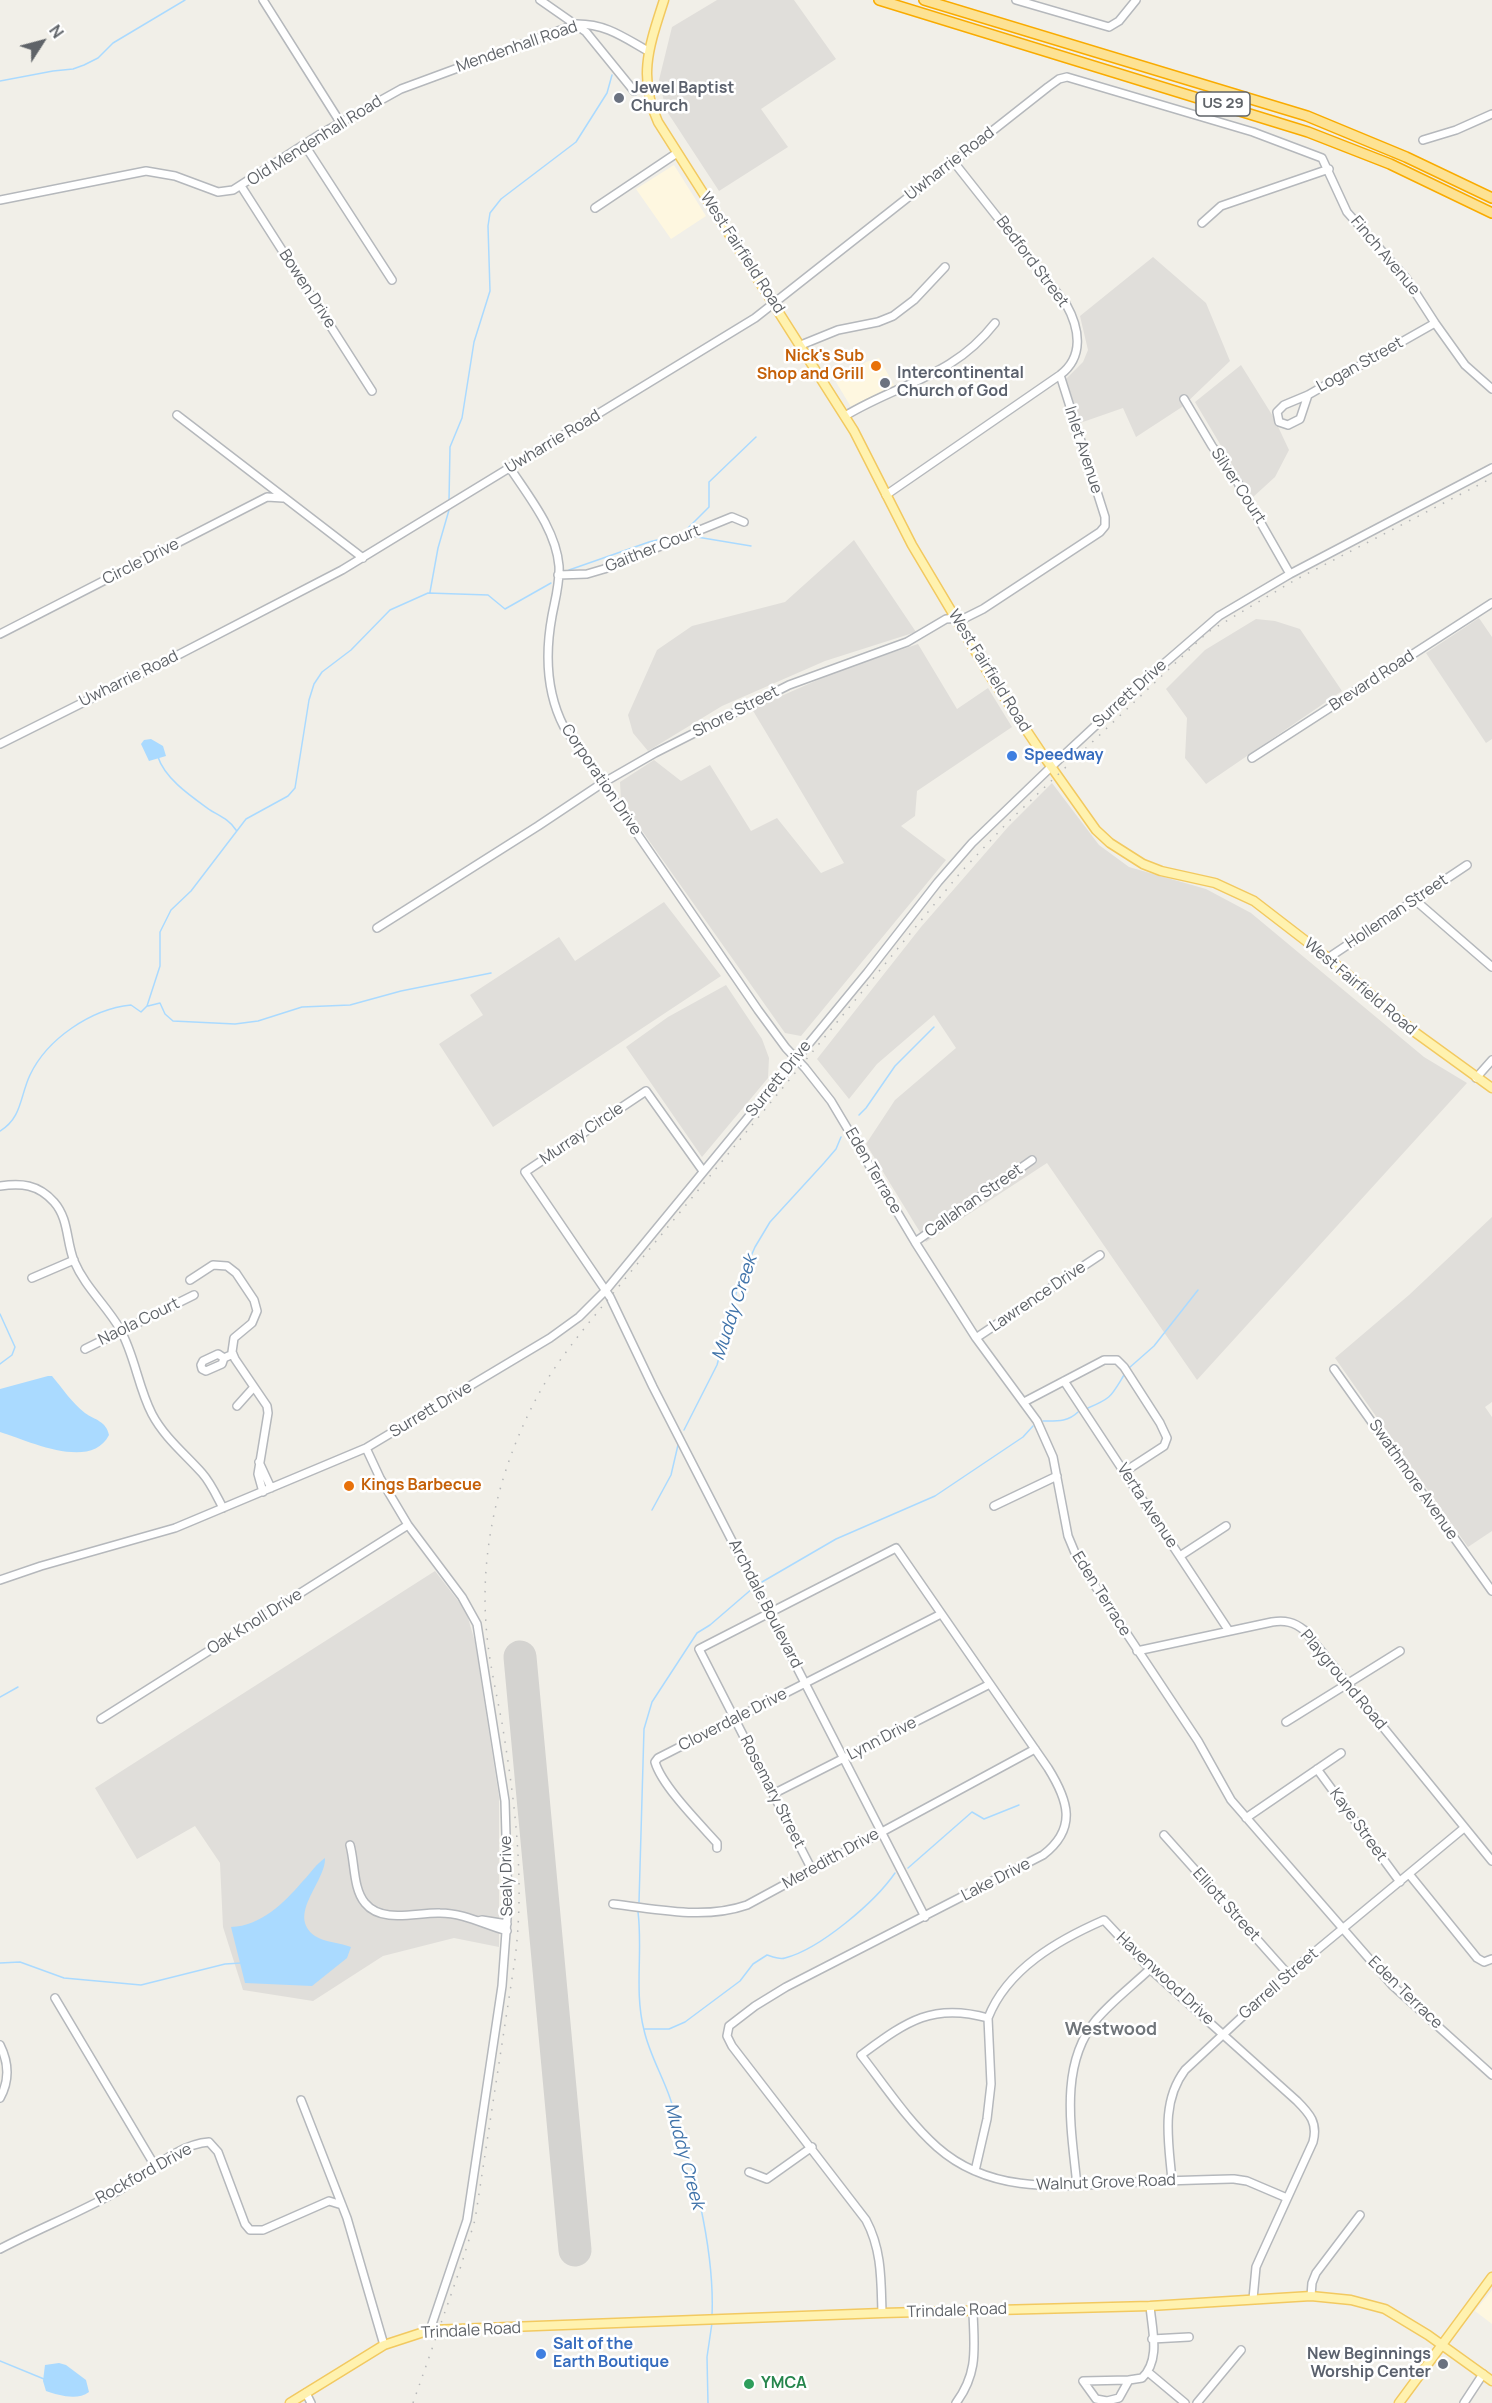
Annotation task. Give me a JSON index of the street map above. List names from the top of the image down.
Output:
{
  "streets": {
    "highway": ["US 29"],
    "main road": ["West Fairfield Road", "Trindale Road"],
    "street": [
      "Mendenhall Road",
      "Old Mendenhall Road",
      "Uwharrie Road",
      "Finch Avenue",
      "Bedford Street",
      "Bowen Drive",
      "Logan Street",
      "Inlet Avenue",
      "Silver Court",
      "Gaither Court",
      "Circle Drive",
      "Brevard Road",
      "Surrett Drive",
      "Shore Street",
      "Corporation Drive",
      "Holleman Street",
      "Murray Circle",
      "Eden Terrace",
      "Callahan Street",
      "Lawrence Drive",
      "Naola Court",
      "Swathmore Avenue",
      "Verta Avenue",
      "Archdale Boulevard",
      "Oak Knoll Drive",
      "Playground Road",
      "Cloverdale Drive",
      "Lynn Drive",
      "Rosemary Street",
      "Kaye Street",
      "Meredith Drive",
      "Sealy Drive",
      "Lake Drive",
      "Elliott Street",
      "Havenwood Drive",
      "Garrell Street",
      "Rockford Drive",
      "Walnut Grove Road"
    ]
  },
  "crossings": [
    ["Mendenhall Road", "Old Mendenhall Road"],
    ["Mendenhall Road", "West Fairfield Road"],
    ["Old Mendenhall Road", "Bowen Drive"],
    ["Uwharrie Road", "West Fairfield Road"],
    ["Uwharrie Road", "Finch Avenue"],
    ["Uwharrie Road", "Bedford Street"],
    ["Uwharrie Road", "Corporation Drive"],
    ["West Fairfield Road", "Bedford Street"],
    ["West Fairfield Road", "Surrett Drive"],
    ["West Fairfield Road", "Shore Street"],
    ["West Fairfield Road", "Holleman Street"],
    ["Finch Avenue", "Logan Street"],
    ["Bedford Street", "Inlet Avenue"],
    ["Inlet Avenue", "Shore Street"],
    ["Silver Court", "Surrett Drive"],
    ["Gaither Court", "Corporation Drive"],
    ["Surrett Drive", "Corporation Drive"],
    ["Surrett Drive", "Murray Circle"],
    ["Surrett Drive", "Eden Terrace"],
    ["Surrett Drive", "Archdale Boulevard"],
    ["Surrett Drive", "Sealy Drive"],
    ["Shore Street", "Corporation Drive"],
    ["Corporation Drive", "Eden Terrace"],
    ["Murray Circle", "Archdale Boulevard"],
    ["Eden Terrace", "Callahan Street"],
    ["Eden Terrace", "Lawrence Drive"],
    ["Eden Terrace", "Playground Road"],
    ["Eden Terrace", "Garrell Street"],
    ["Verta Avenue", "Playground Road"],
    ["Archdale Boulevard", "Cloverdale Drive"],
    ["Archdale Boulevard", "Lynn Drive"],
    ["Archdale Boulevard", "Meredith Drive"],
    ["Archdale Boulevard", "Lake Drive"],
    ["Oak Knoll Drive", "Sealy Drive"],
    ["Playground Road", "Garrell Street"],
    ["Cloverdale Drive", "Rosemary Street"],
    ["Cloverdale Drive", "Lake Drive"],
    ["Lynn Drive", "Rosemary Street"],
    ["Lynn Drive", "Lake Drive"],
    ["Rosemary Street", "Meredith Drive"],
    ["Rosemary Street", "Lake Drive"],
    ["Kaye Street", "Garrell Street"],
    ["Meredith Drive", "Lake Drive"],
    ["Sealy Drive", "Trindale Road"],
    ["Lake Drive", "Trindale Road"],
    ["Elliott Street", "Garrell Street"],
    ["Havenwood Drive", "Garrell Street"],
    ["Havenwood Drive", "Walnut Grove Road"],
    ["Havenwood Drive", "Trindale Road"],
    ["Garrell Street", "Walnut Grove Road"]
  ],
  "districts": ["Westwood"],
  "water": ["Muddy Creek"],
  "places": [
    "Jewel Baptist Church",
    "Nick's Sub Shop and Grill",
    "Intercontinental Church of God",
    "Speedway",
    "Kings Barbecue",
    "Salt of the Earth Boutique",
    "New Beginnings Worship Center",
    "YMCA"
  ],
  "north": "top right"
}
